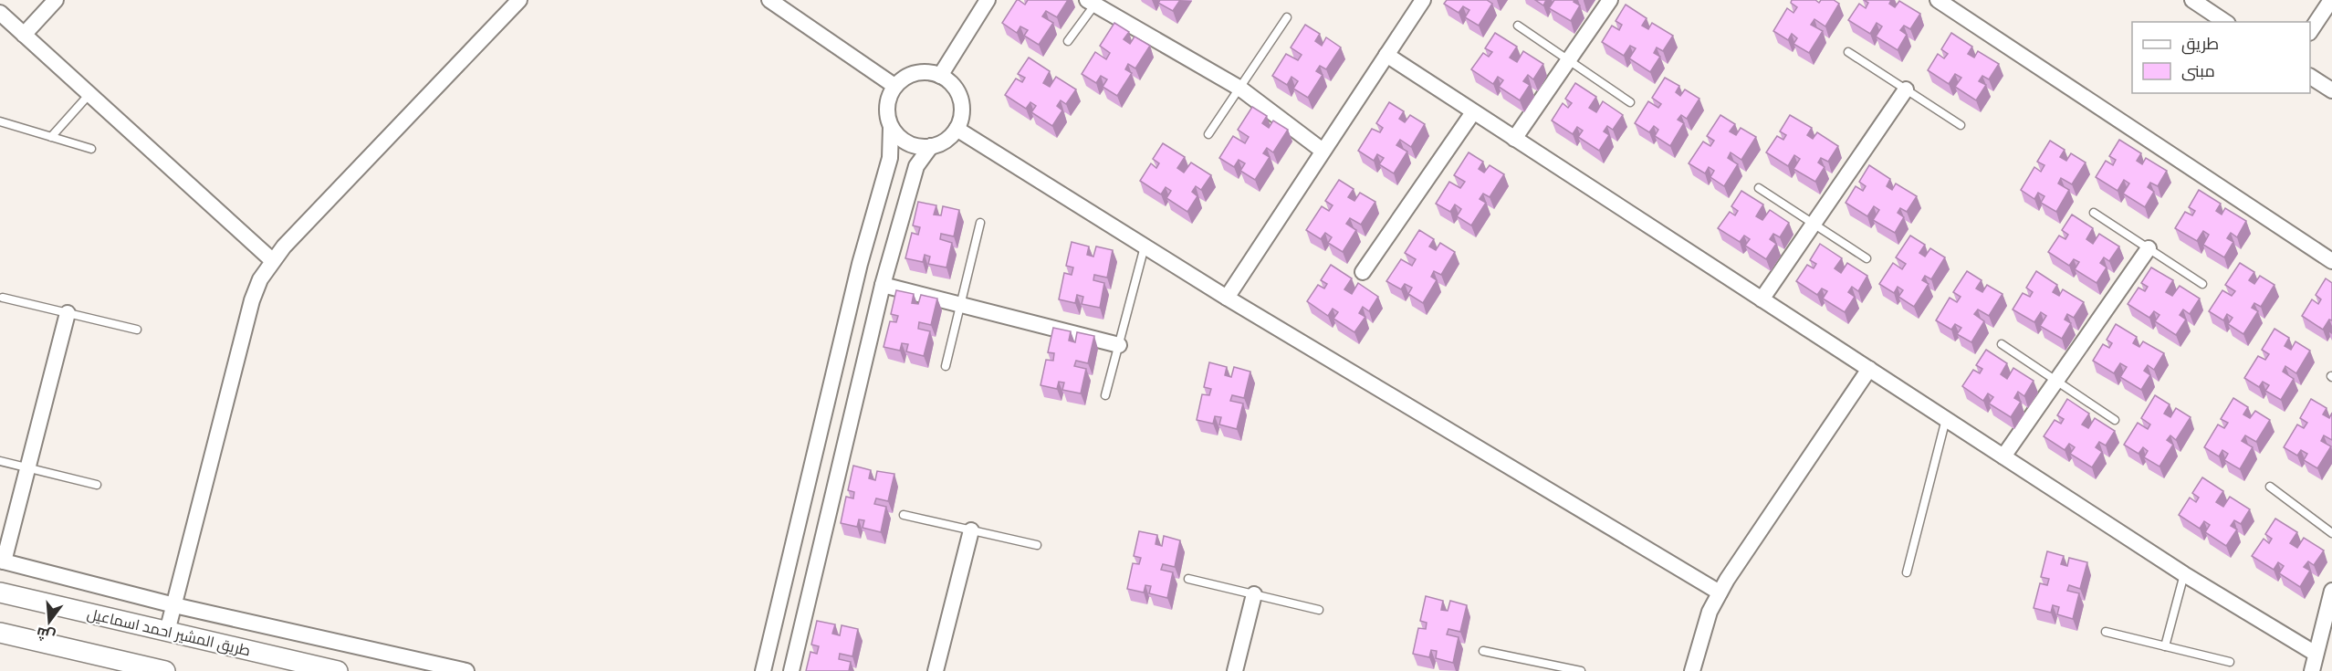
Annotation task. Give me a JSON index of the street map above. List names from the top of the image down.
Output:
{
  "streets": {
    "street": ["طريق المشير احمد اسماعيل"]
  },
  "legend": ["طريق", "مبنى"],
  "north": "bottom"
}
